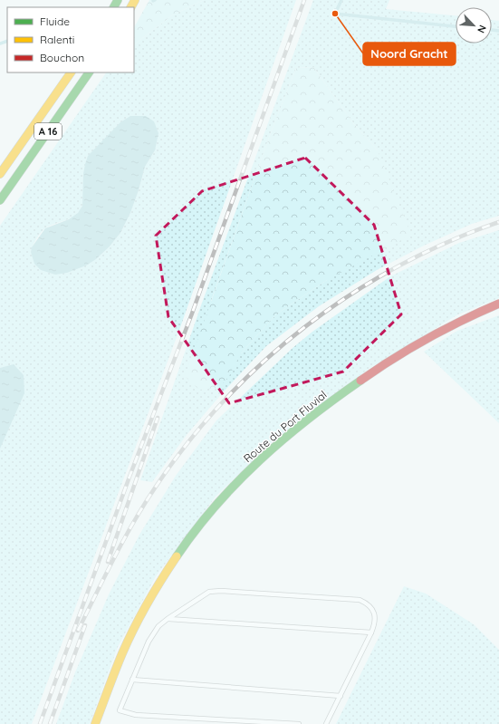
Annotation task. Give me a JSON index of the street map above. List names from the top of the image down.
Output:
{
  "streets": {
    "main road": ["A 16", "Route du Port Fluvial"]
  },
  "places": ["Noord Gracht"],
  "legend": ["Fluide", "Ralenti", "Bouchon"],
  "north": "bottom right"
}
